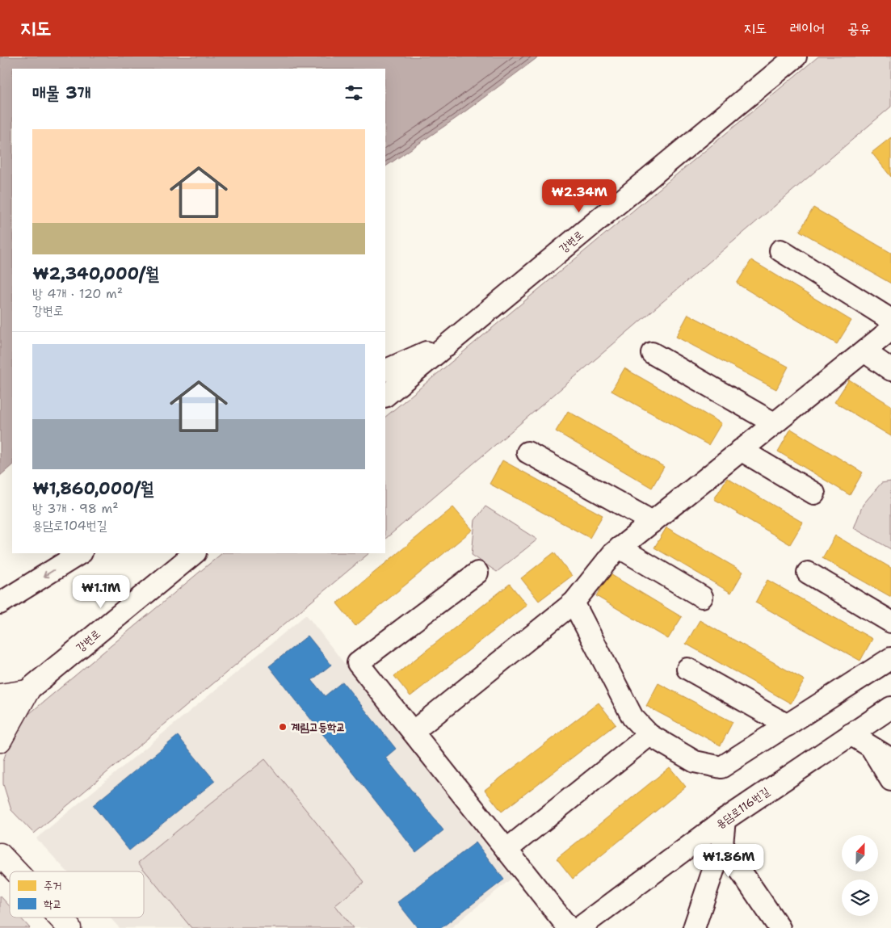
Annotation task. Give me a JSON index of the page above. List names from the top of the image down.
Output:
{
  "streets": {
    "street": ["강변로", "용담로116번길"]
  },
  "places": ["계림고등학교"],
  "legend": ["주거", "학교"],
  "north": "top",
  "page": {
    "header": "지도",
    "nav": ["지도", "레이어", "공유"],
    "heading": "매물 3개",
    "list": [
      {
        "name": "₩2,340,000/월",
        "note": "방 4개 · 120 m² · 강변로"
      },
      {
        "name": "₩1,860,000/월",
        "note": "방 3개 · 98 m² · 용담로104번길"
      }
    ],
    "price": ["₩2.34M", "₩1.1M", "₩1.86M"]
  }
}
